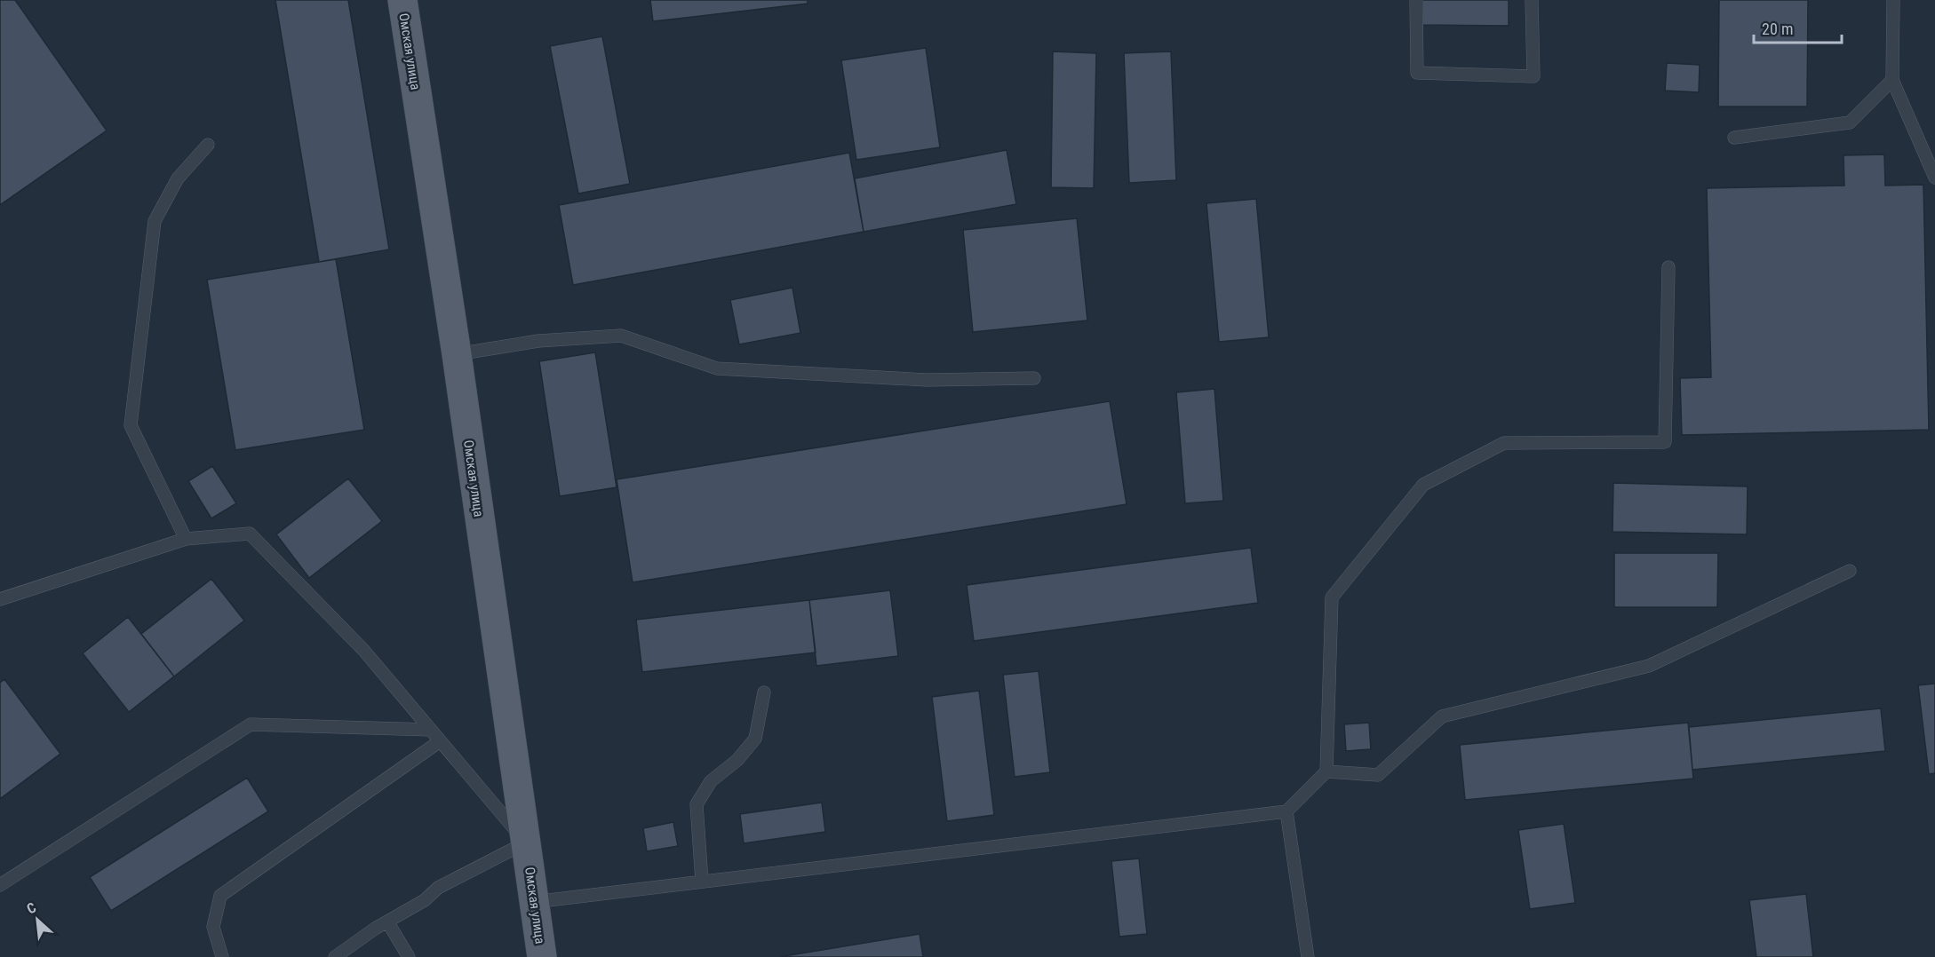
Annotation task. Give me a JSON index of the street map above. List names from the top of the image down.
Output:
{
  "streets": {
    "main road": ["Омская улица"]
  },
  "scale_bar": "20 m",
  "north": "top left"
}
